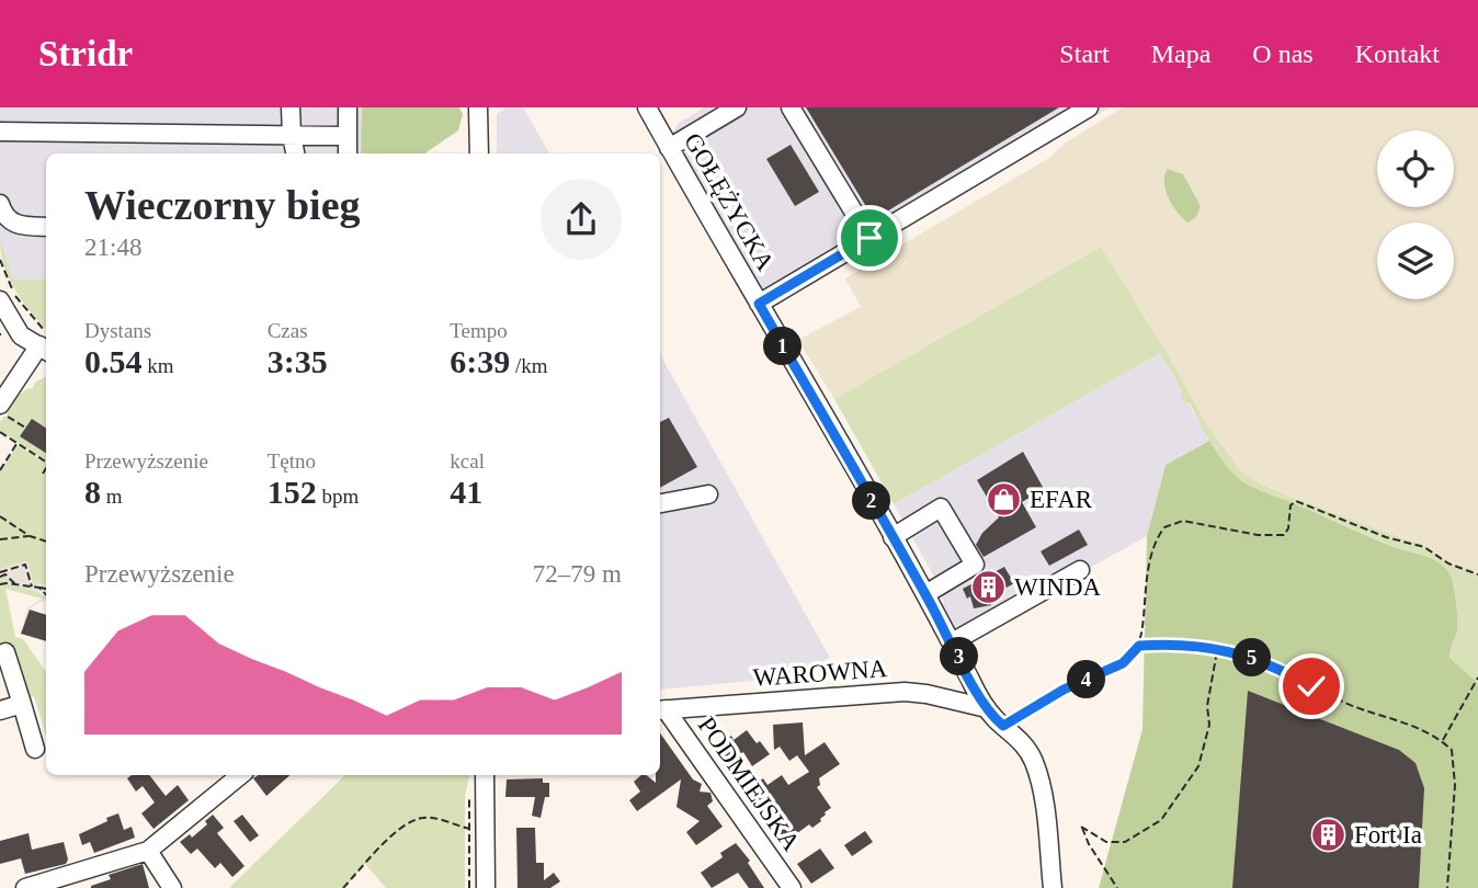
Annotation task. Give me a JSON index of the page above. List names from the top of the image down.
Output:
{
  "streets": {
    "street": ["GOŁĘŻYCKA", "WAROWNA", "PODMIEJSKA"]
  },
  "crossings": [
    ["GOŁĘŻYCKA", "WAROWNA"],
    ["WAROWNA", "PODMIEJSKA"]
  ],
  "places": {
    "shop": ["EFAR"],
    "building": ["WINDA", "Fort Ia"]
  },
  "page": {
    "header": "Stridr",
    "nav": [
      "Start",
      "Mapa",
      "O nas",
      "Kontakt"
    ],
    "heading": ["Wieczorny bieg", "21:48"],
    "stats": [
      ["Dystans", "0.54 km"],
      ["Czas", "3:35"],
      ["Tempo", "6:39 /km"],
      ["Przewyższenie", "8 m"],
      ["Tętno", "152 bpm"],
      ["kcal", "41"]
    ],
    "pins": [
      "1",
      "2",
      "3",
      "5",
      "4"
    ],
    "chart": ["Przewyższenie", "72–79 m"]
  }
}
